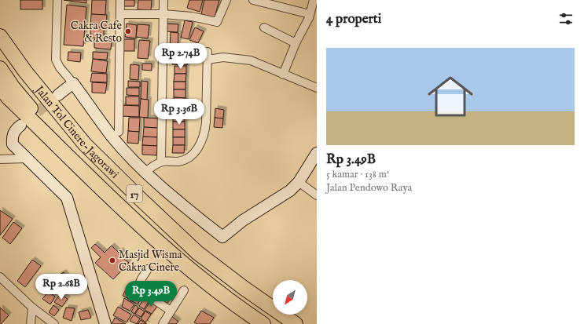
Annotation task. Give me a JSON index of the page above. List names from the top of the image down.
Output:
{
  "streets": {
    "highway": ["Jalan Tol Cinere-Jagorawi", "17"]
  },
  "crossings": [
    ["Jalan Tol Cinere-Jagorawi", "17"]
  ],
  "places": ["Cakra Cafe & Resto", "Masjid Wisma Cakra Cinere"],
  "north": "bottom left",
  "page": {
    "heading": "4 properti",
    "list": [
      {
        "name": "Rp 3.49B",
        "note": "5 kamar · 138 m² · Jalan Pendowo Raya"
      }
    ],
    "price": [
      "Rp 2.74B",
      "Rp 3.36B",
      "Rp 2.68B",
      "Rp 3.49B"
    ]
  }
}
